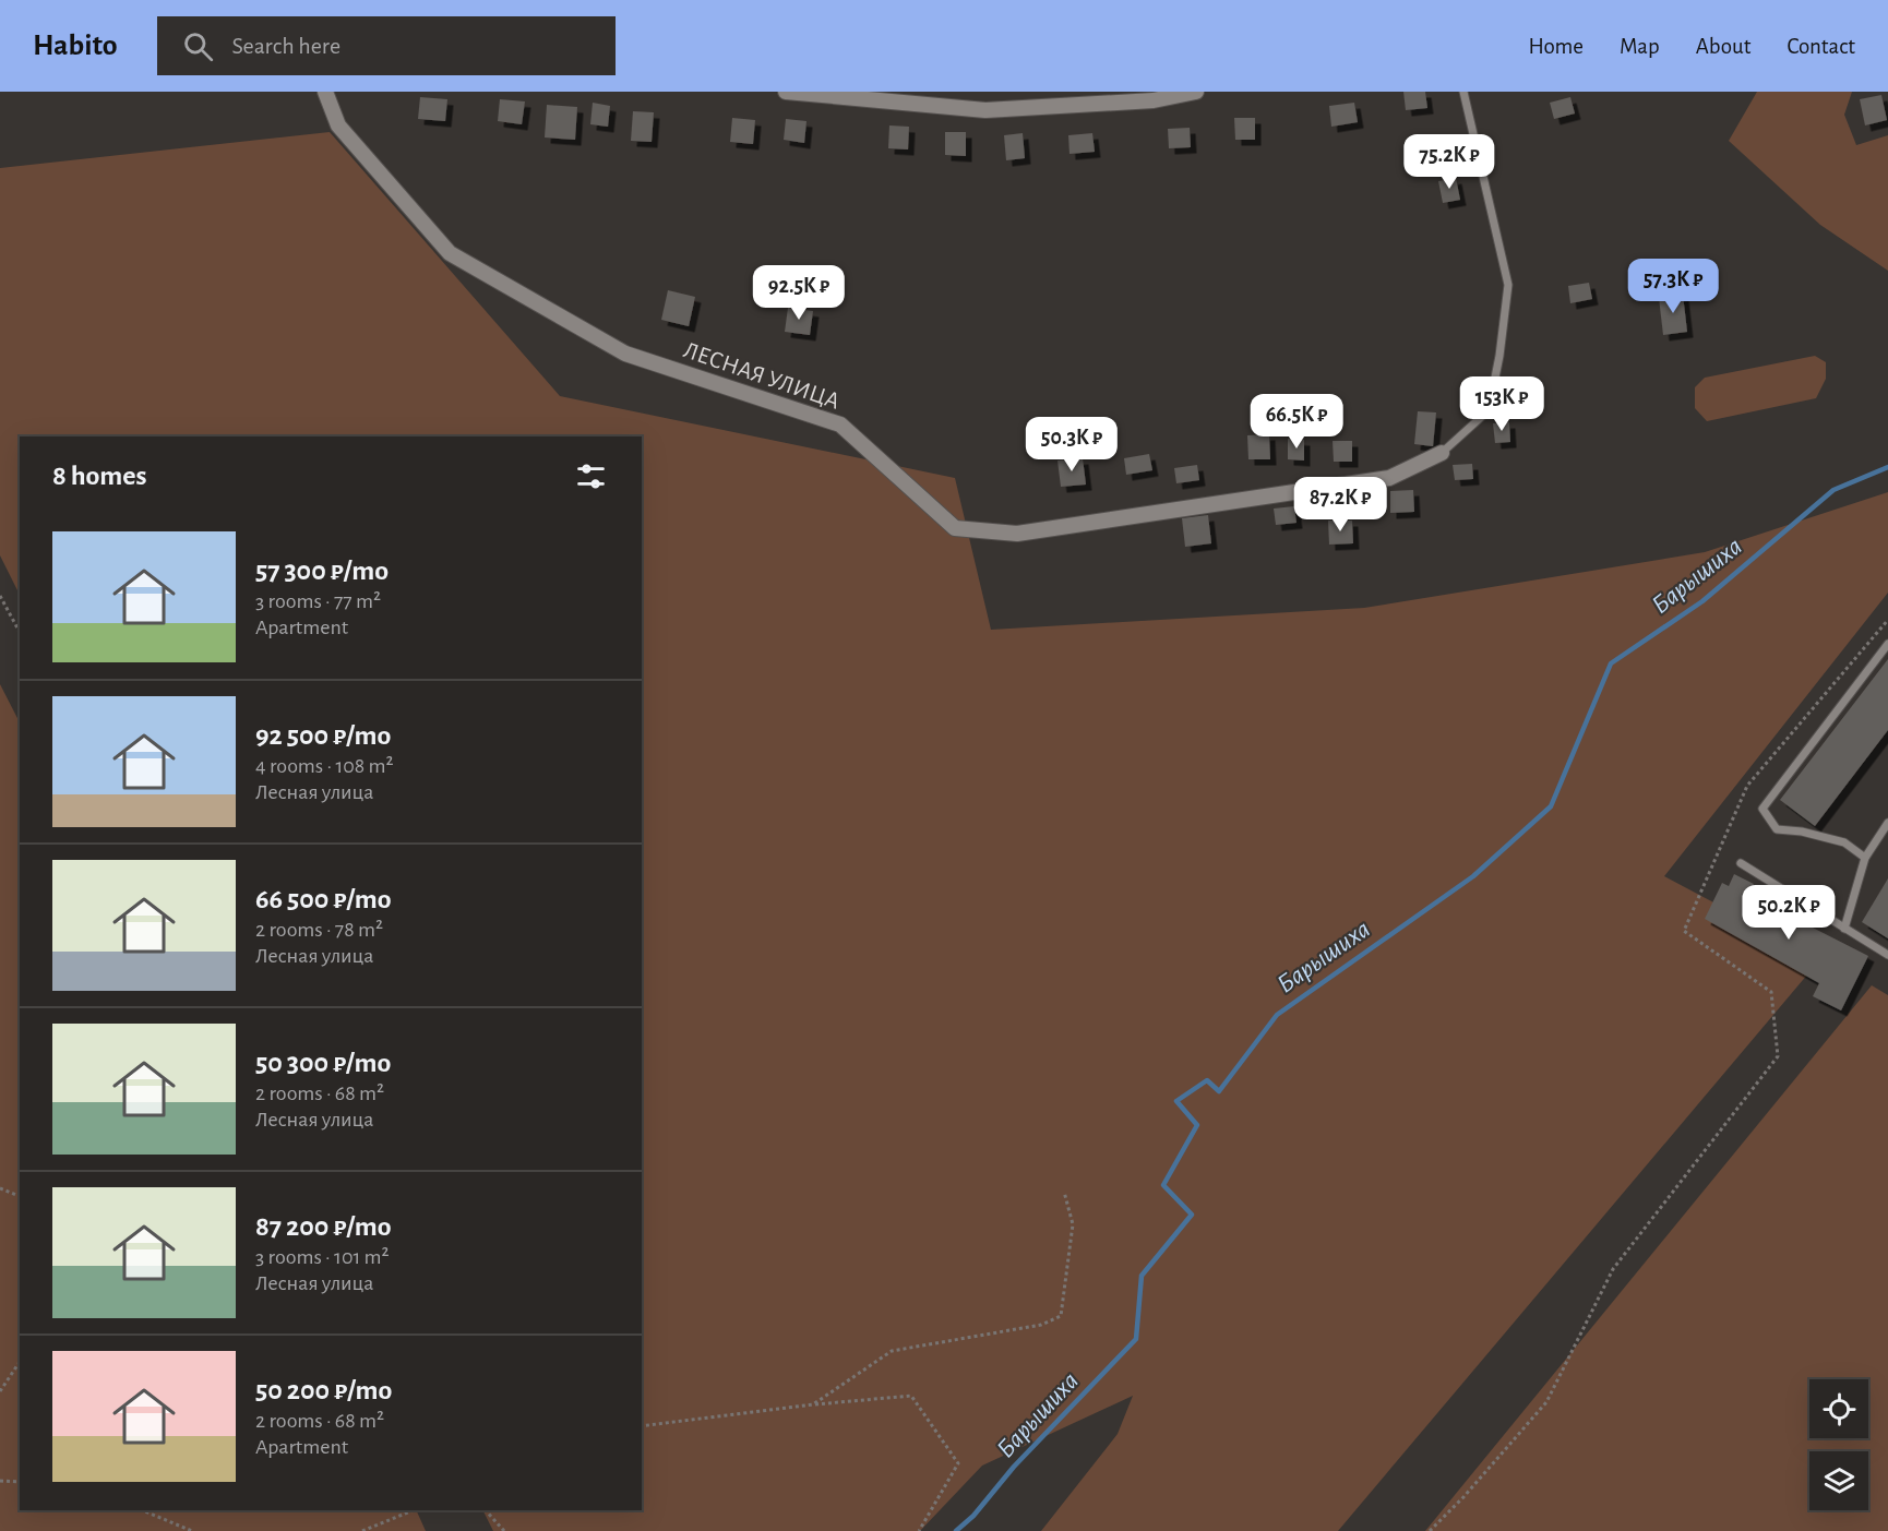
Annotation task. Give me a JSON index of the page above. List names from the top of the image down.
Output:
{
  "streets": {
    "street": ["ЛЕСНАЯ УЛИЦА"]
  },
  "water": ["Барышиха"],
  "page": {
    "header": "Habito",
    "search": "Search here",
    "nav": [
      "Home",
      "Map",
      "About",
      "Contact"
    ],
    "price": [
      "75.2K ₽",
      "57.3K ₽",
      "92.5K ₽",
      "153K ₽",
      "66.5K ₽",
      "50.3K ₽",
      "87.2K ₽",
      "50.2K ₽"
    ],
    "heading": "8 homes",
    "list": [
      {
        "name": "57 300 ₽/mo",
        "note": "3 rooms · 77 m² · Apartment"
      },
      {
        "name": "92 500 ₽/mo",
        "note": "4 rooms · 108 m² · Лесная улица"
      },
      {
        "name": "66 500 ₽/mo",
        "note": "2 rooms · 78 m² · Лесная улица"
      },
      {
        "name": "50 300 ₽/mo",
        "note": "2 rooms · 68 m² · Лесная улица"
      },
      {
        "name": "87 200 ₽/mo",
        "note": "3 rooms · 101 m² · Лесная улица"
      },
      {
        "name": "50 200 ₽/mo",
        "note": "2 rooms · 68 m² · Apartment"
      }
    ]
  }
}
